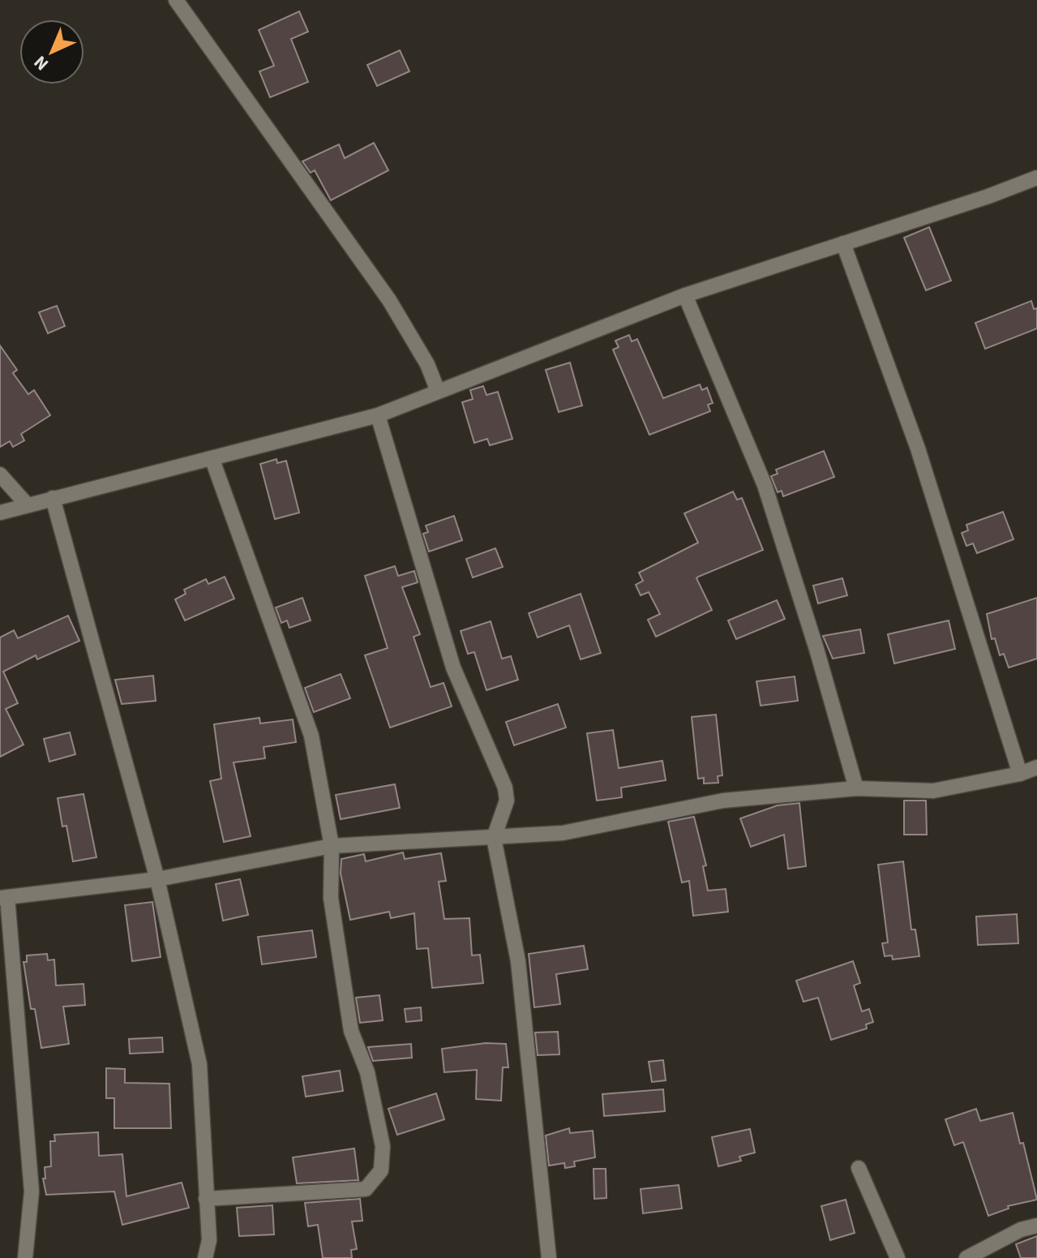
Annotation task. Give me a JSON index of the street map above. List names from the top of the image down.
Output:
{
  "north": "bottom left"
}
